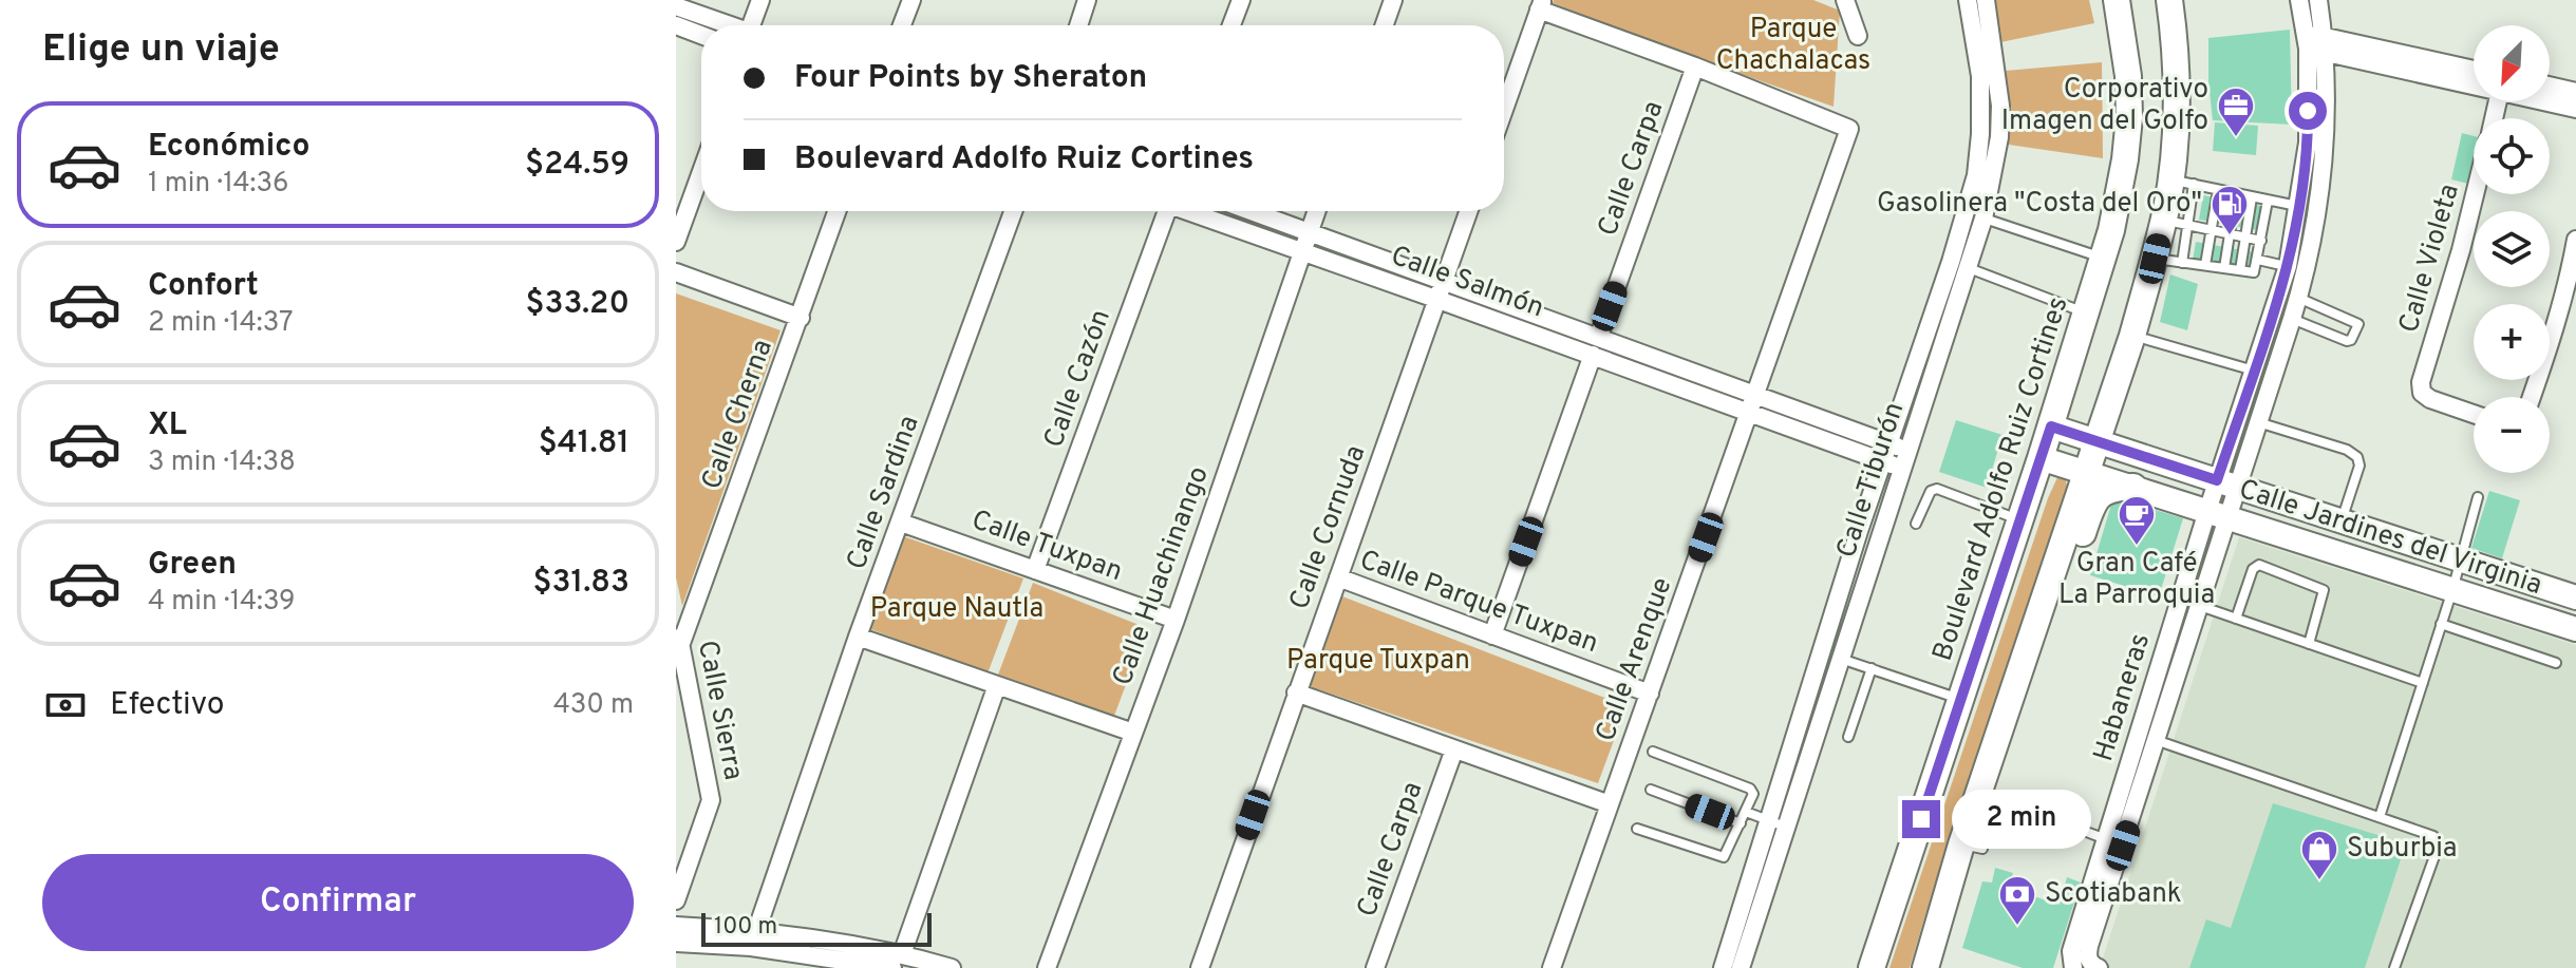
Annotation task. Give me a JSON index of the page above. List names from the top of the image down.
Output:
{
  "streets": {
    "main road": ["Boulevard Adolfo Ruiz Cortines"],
    "street": [
      "Calle Carpa",
      "Calle Violeta",
      "Calle Salmón",
      "Calle Cazón",
      "Calle Cherna",
      "Calle Tiburón",
      "Calle Sardina",
      "Calle Cornuda",
      "Calle Jardines del Virginia",
      "Calle Tuxpan",
      "Calle Huachinango",
      "Calle Parque Tuxpan",
      "Calle Arenque",
      "Habaneras",
      "Calle Sierra"
    ]
  },
  "crossings": [
    ["Calle Carpa", "Calle Salmón"],
    ["Calle Carpa", "Calle Arenque"],
    ["Calle Salmón", "Calle Tiburón"],
    ["Calle Salmón", "Calle Cornuda"],
    ["Calle Salmón", "Calle Huachinango"],
    ["Calle Salmón", "Calle Arenque"],
    ["Calle Cazón", "Calle Tuxpan"],
    ["Calle Cherna", "Calle Sierra"],
    ["Boulevard Adolfo Ruiz Cortines", "Calle Jardines del Virginia"],
    ["Calle Sardina", "Calle Tuxpan"],
    ["Calle Cornuda", "Calle Parque Tuxpan"],
    ["Calle Jardines del Virginia", "Habaneras"],
    ["Calle Tuxpan", "Calle Huachinango"],
    ["Calle Parque Tuxpan", "Calle Arenque"]
  ],
  "parks": ["Parque Chachalacas", "Parque Nautla", "Parque Tuxpan"],
  "places": {
    "office": ["Corporativo Imagen del Golfo"],
    "fuel station": ["Gasolinera \"Costa del Oro\""],
    "cafe": ["Gran Café La Parroquia"],
    "shop": ["Suburbia"],
    "bank": ["Scotiabank"]
  },
  "scale_bar": "100 m",
  "north": "bottom left",
  "page": {
    "heading": "Elige un viaje",
    "map_buttons": ["+", "−"],
    "banner": ["Four Points by Sheraton", "Boulevard Adolfo Ruiz Cortines"],
    "list": [
      {
        "name": "Económico",
        "note": "1 min · 14:36",
        "value": "$24.59"
      },
      {
        "name": "Confort",
        "note": "2 min · 14:37",
        "value": "$33.20"
      },
      {
        "name": "XL",
        "note": "3 min · 14:38",
        "value": "$41.81"
      },
      {
        "name": "Green",
        "note": "4 min · 14:39",
        "value": "$31.83"
      }
    ],
    "pay": ["Efectivo", "430 m"],
    "bubble": "2 min",
    "buttons": "Confirmar",
    "scale": "100 m"
  }
}
